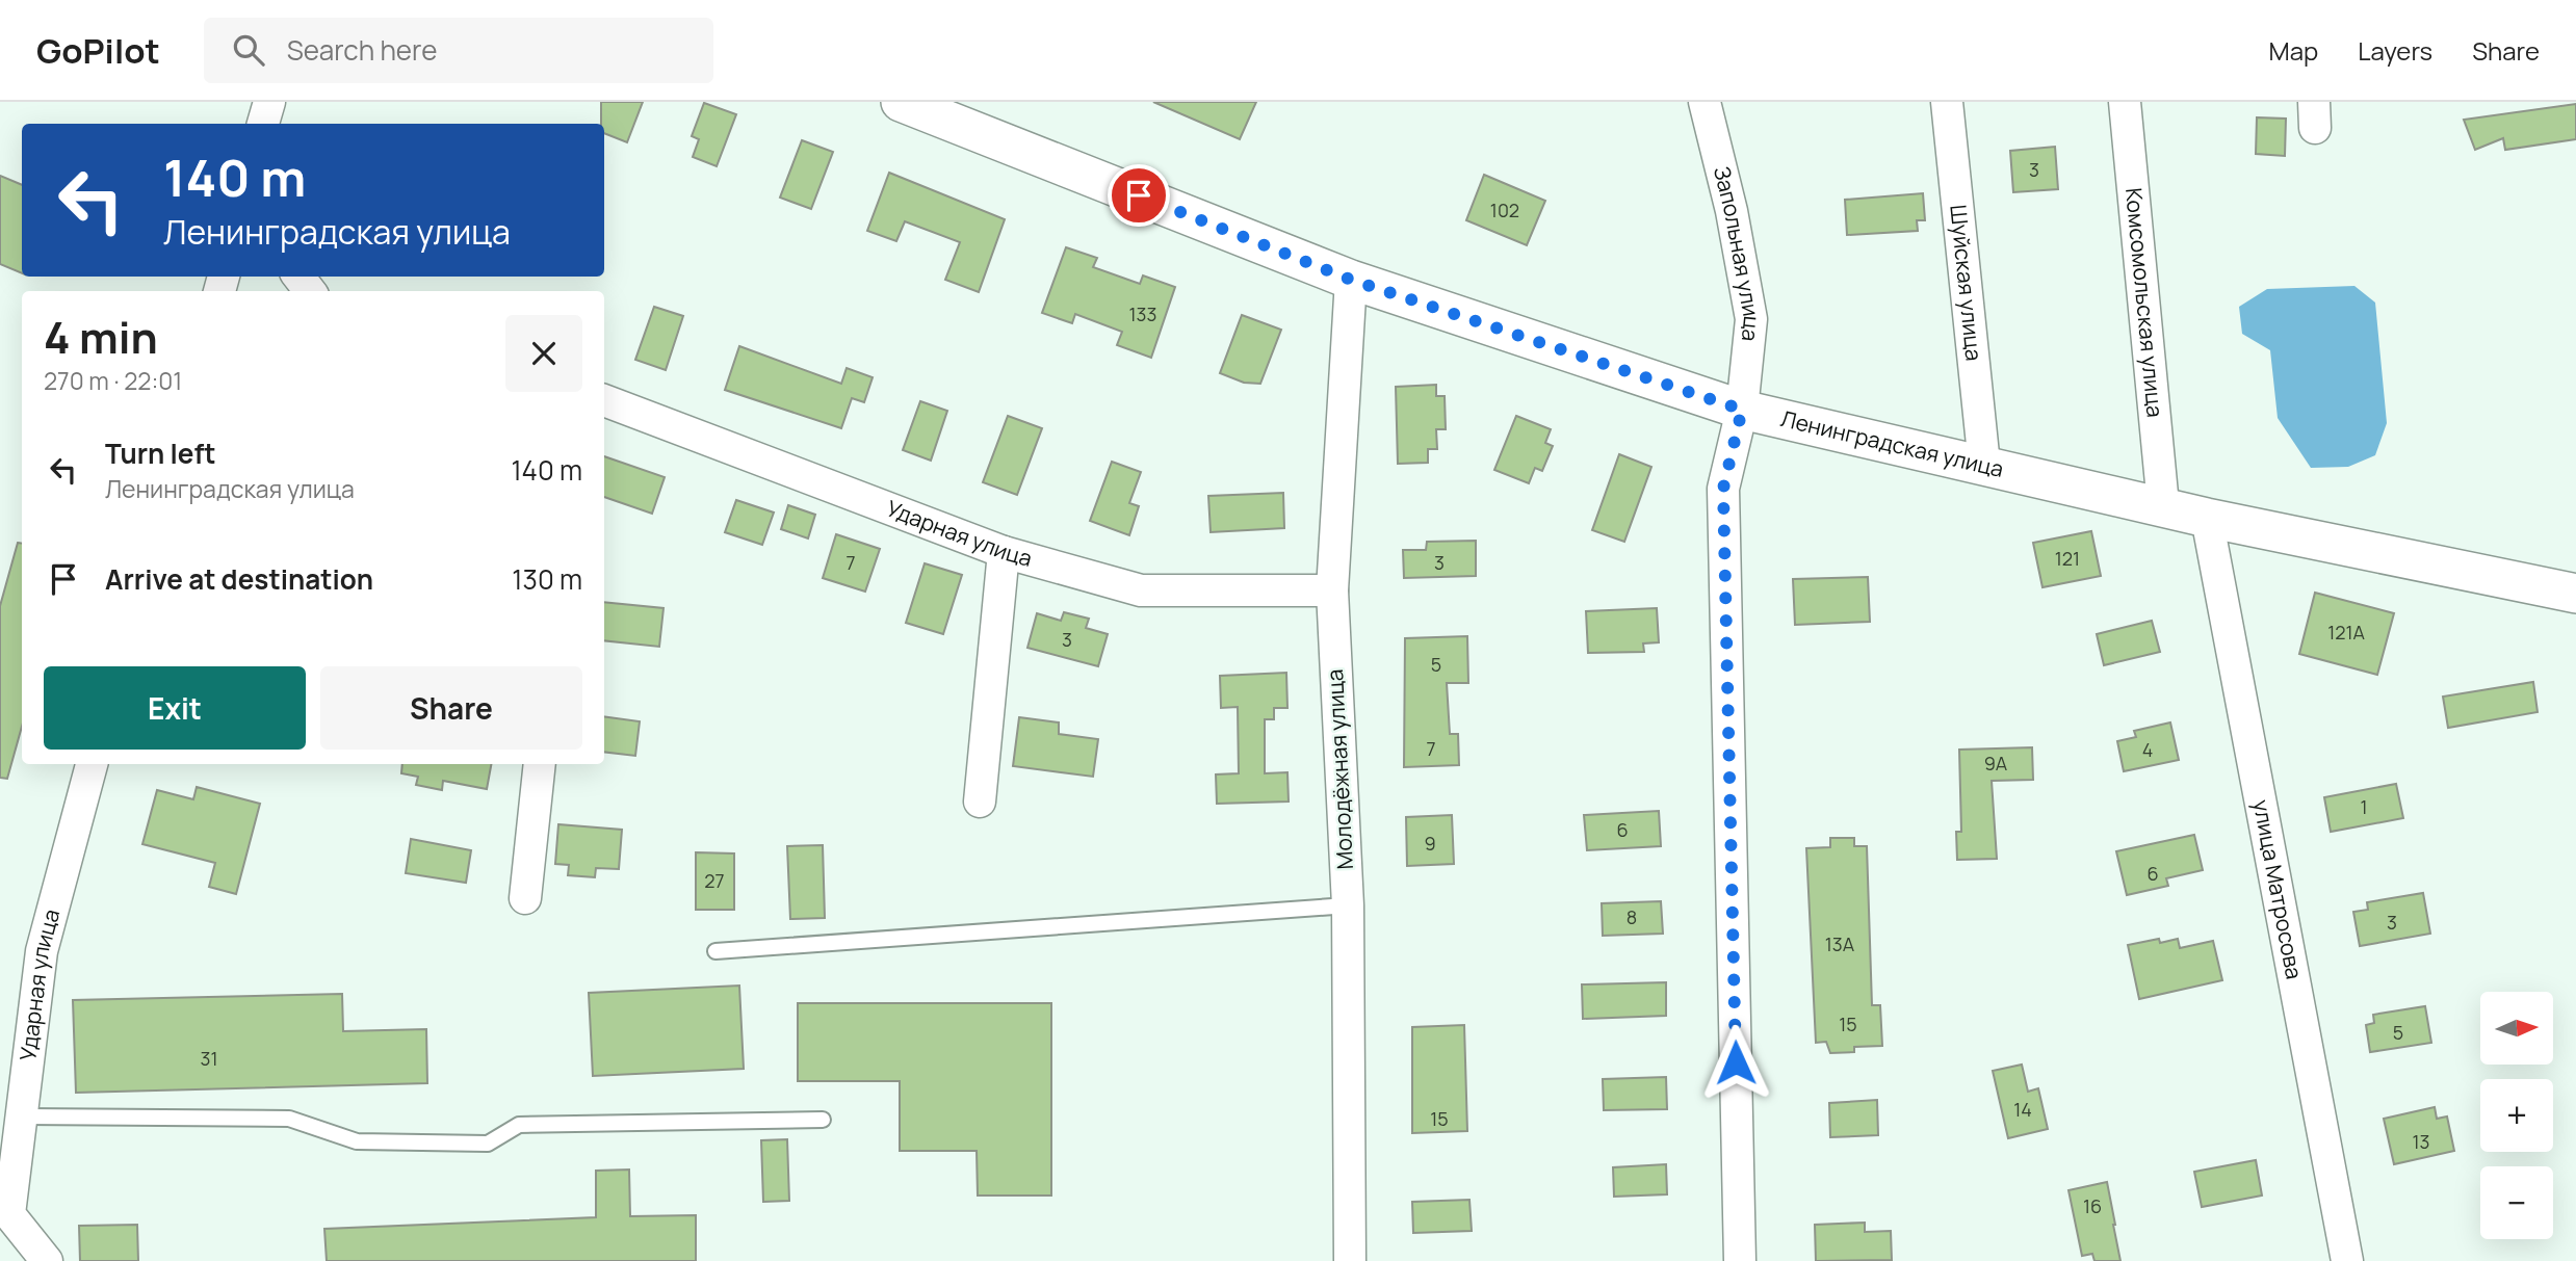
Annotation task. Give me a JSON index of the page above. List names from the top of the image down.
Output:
{
  "streets": {
    "street": [
      "Запольная улица",
      "Шуйская улица",
      "Комсомольская улица",
      "Ленинградская улица",
      "Ударная улица",
      "Молодёжная улица",
      "улица Матросова"
    ]
  },
  "crossings": [
    ["Запольная улица", "Ленинградская улица"],
    ["Шуйская улица", "Ленинградская улица"],
    ["Комсомольская улица", "Ленинградская улица"],
    ["Ленинградская улица", "Молодёжная улица"],
    ["Ленинградская улица", "улица Матросова"],
    ["Ударная улица", "Молодёжная улица"]
  ],
  "house_numbers": [
    "3",
    "102",
    "133",
    "121",
    "7",
    "3",
    "121А",
    "3",
    "5",
    "7",
    "4",
    "9А",
    "1",
    "6",
    "9",
    "6",
    "27",
    "8",
    "3",
    "13А",
    "15",
    "5",
    "31",
    "14",
    "15",
    "13",
    "16"
  ],
  "north": "right",
  "page": {
    "header": "GoPilot",
    "search": "Search here",
    "nav": ["Map", "Layers", "Share"],
    "turn": ["140 m", "Ленинградская улица"],
    "heading": ["4 min", "270 m · 22:01"],
    "list": [
      {
        "name": "Turn left",
        "note": "Ленинградская улица",
        "value": "140 m"
      },
      {
        "name": "Arrive at destination",
        "value": "130 m"
      }
    ],
    "buttons": ["Exit", "Share"],
    "map_buttons": ["+", "−"]
  }
}
